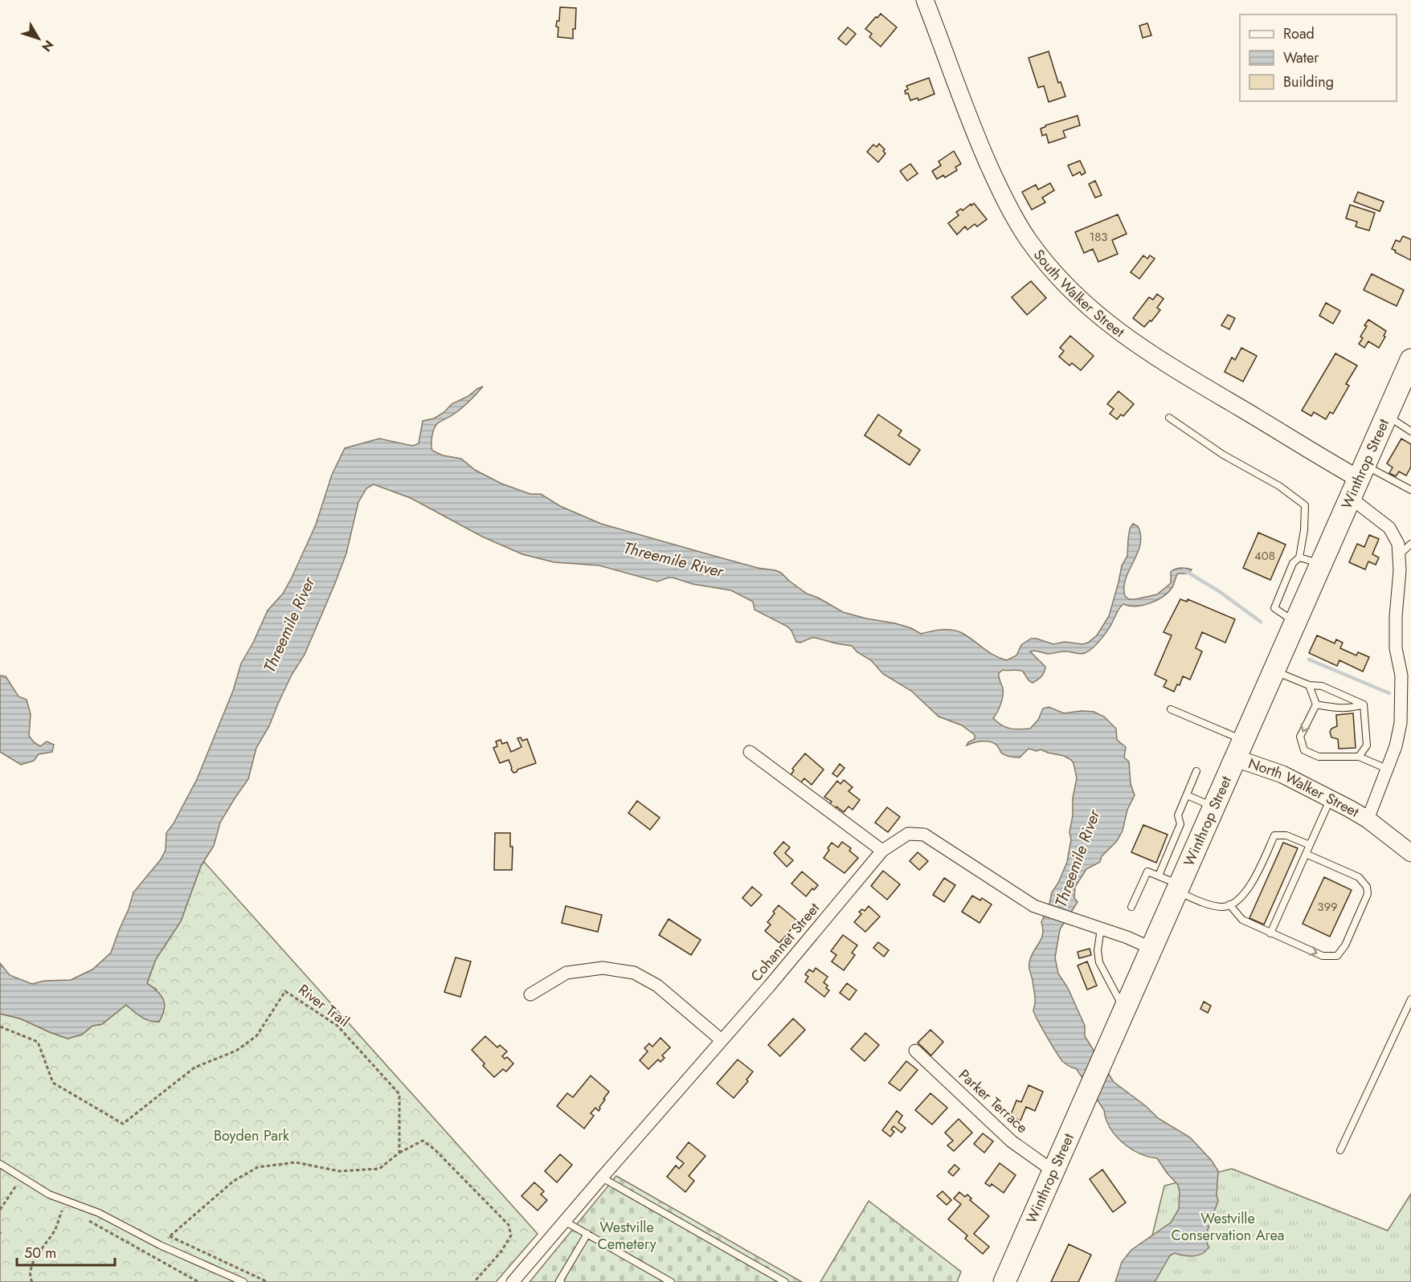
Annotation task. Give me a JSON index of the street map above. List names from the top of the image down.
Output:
{
  "streets": {
    "highway": ["Winthrop Street"],
    "street": [
      "South Walker Street",
      "North Walker Street",
      "Cohannet Street",
      "Parker Terrace"
    ],
    "path": ["River Trail"]
  },
  "crossings": [
    ["South Walker Street", "Winthrop Street"],
    ["Winthrop Street", "North Walker Street"],
    ["Winthrop Street", "Cohannet Street"],
    ["Winthrop Street", "Parker Terrace"]
  ],
  "water": ["Threemile River"],
  "parks": ["Boyden Park", "Westville Conservation Area", "Westville Cemetery"],
  "house_numbers": ["183", "408", "399"],
  "legend": ["Road", "Water", "Building"],
  "scale_bar": "50 m",
  "north": "bottom right"
}
